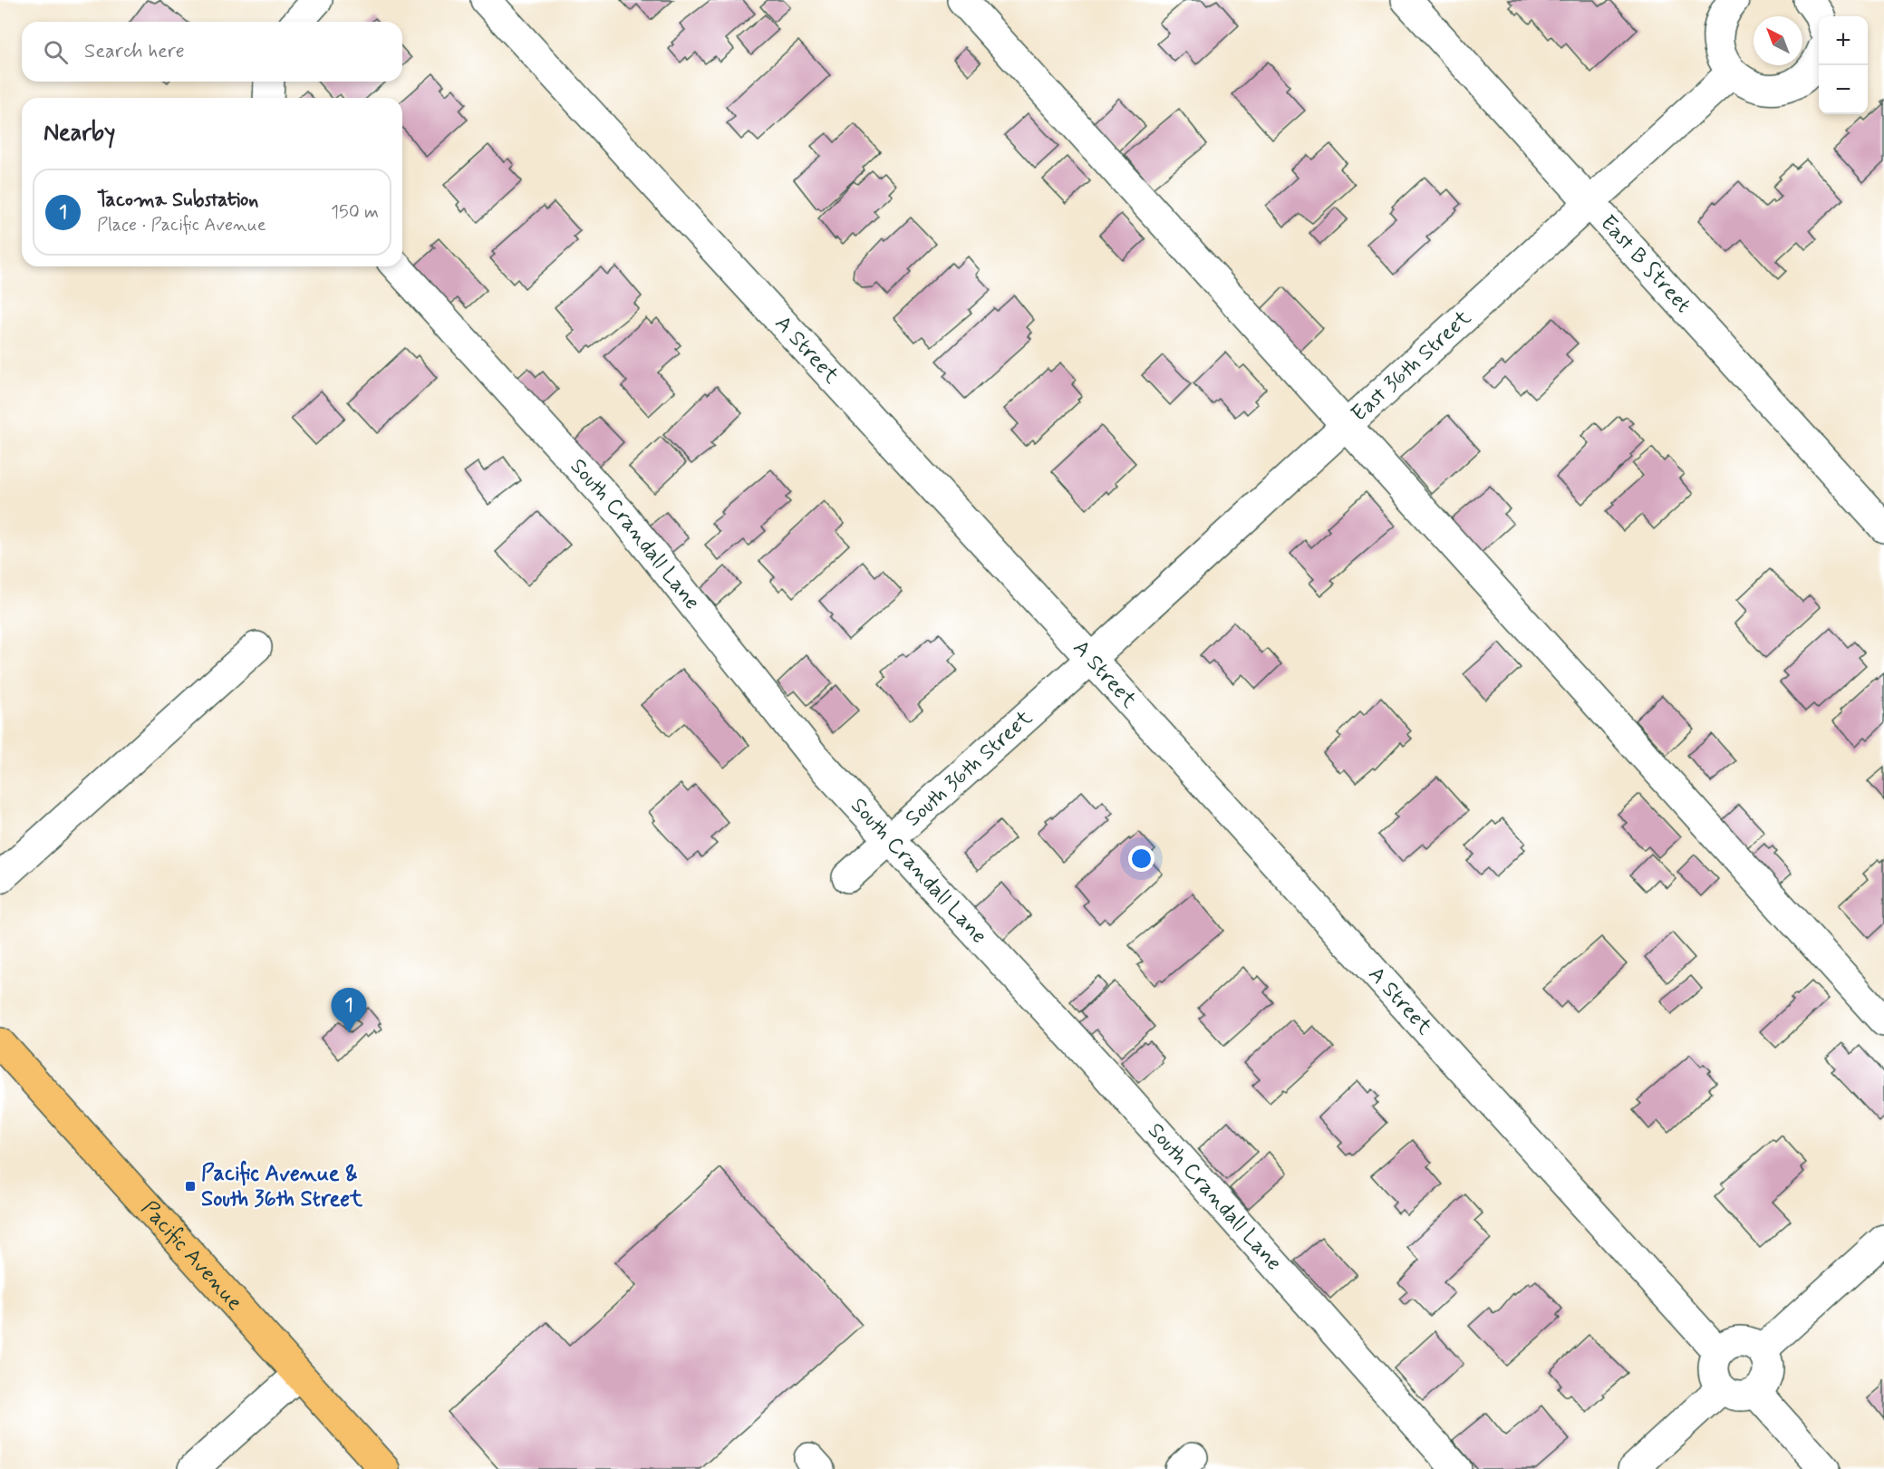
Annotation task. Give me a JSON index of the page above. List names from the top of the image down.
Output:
{
  "streets": {
    "main road": ["Pacific Avenue"],
    "street": [
      "East B Street",
      "A Street",
      "East 36th Street",
      "South Crandall Lane",
      "South 36th Street"
    ]
  },
  "crossings": [
    ["East B Street", "East 36th Street"],
    ["A Street", "East 36th Street"],
    ["A Street", "South 36th Street"],
    ["East 36th Street", "South 36th Street"],
    ["South Crandall Lane", "South 36th Street"]
  ],
  "places": {
    "transit": ["Pacific Avenue & South 36th Street"]
  },
  "north": "top left",
  "page": {
    "map_buttons": ["+", "−"],
    "search": "Search here",
    "heading": "Nearby",
    "list": [
      {
        "mark": "1",
        "name": "Tacoma Substation",
        "note": "Place · Pacific Avenue",
        "value": "150 m"
      }
    ],
    "pins": "1"
  }
}
